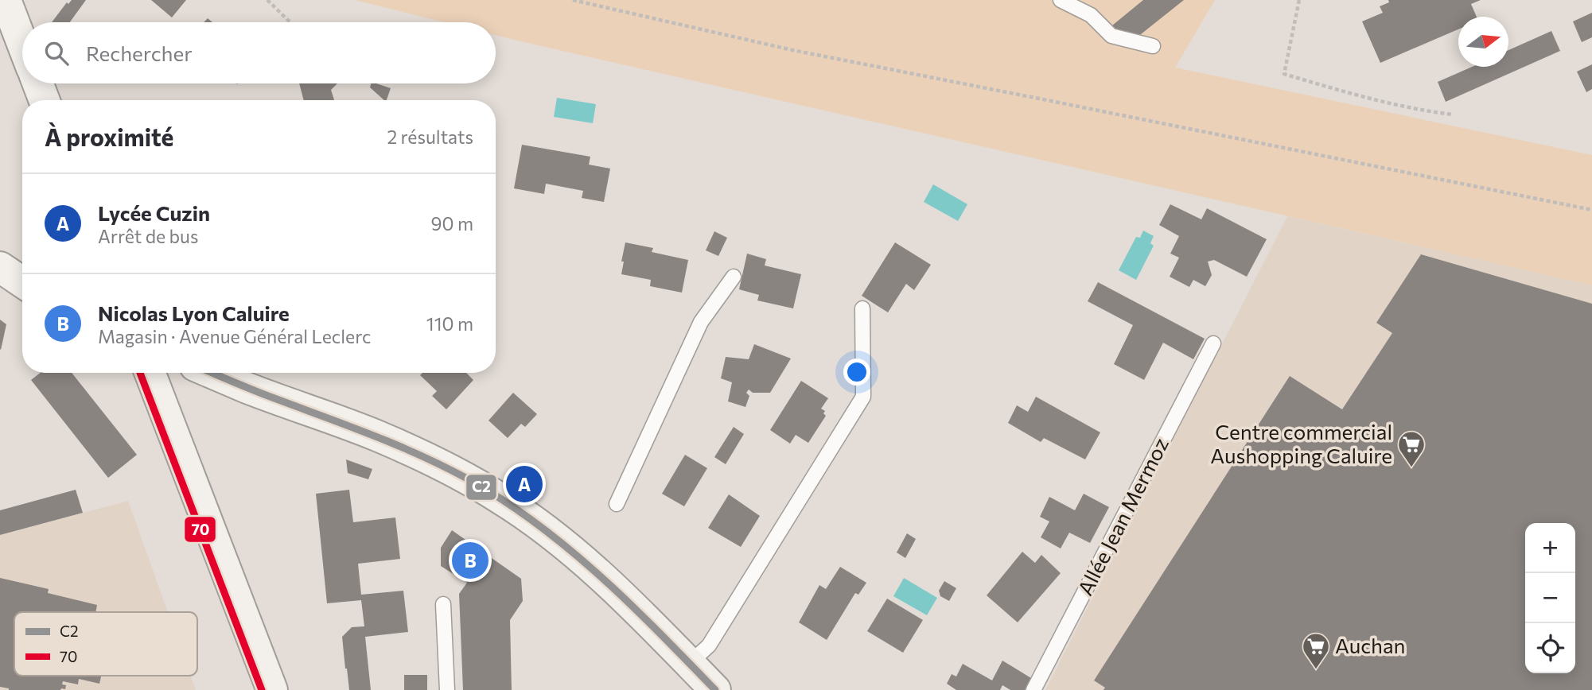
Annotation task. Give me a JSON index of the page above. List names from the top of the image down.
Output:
{
  "streets": {
    "lane": ["Allée Jean Mermoz"]
  },
  "places": {
    "supermarket": ["Centre commercial Aushopping Caluire", "Auchan"]
  },
  "lines": ["transit line C2", "transit line 70"],
  "legend": ["C2", "70"],
  "north": "right",
  "page": {
    "search": "Rechercher",
    "heading": ["À proximité", "2 résultats"],
    "list": [
      {
        "mark": "A",
        "name": "Lycée Cuzin",
        "note": "Arrêt de bus",
        "value": "90 m"
      },
      {
        "mark": "B",
        "name": "Nicolas Lyon Caluire",
        "note": "Magasin · Avenue Général Leclerc",
        "value": "110 m"
      }
    ],
    "pins": ["A", "B"],
    "map_buttons": ["+", "−"]
  }
}
